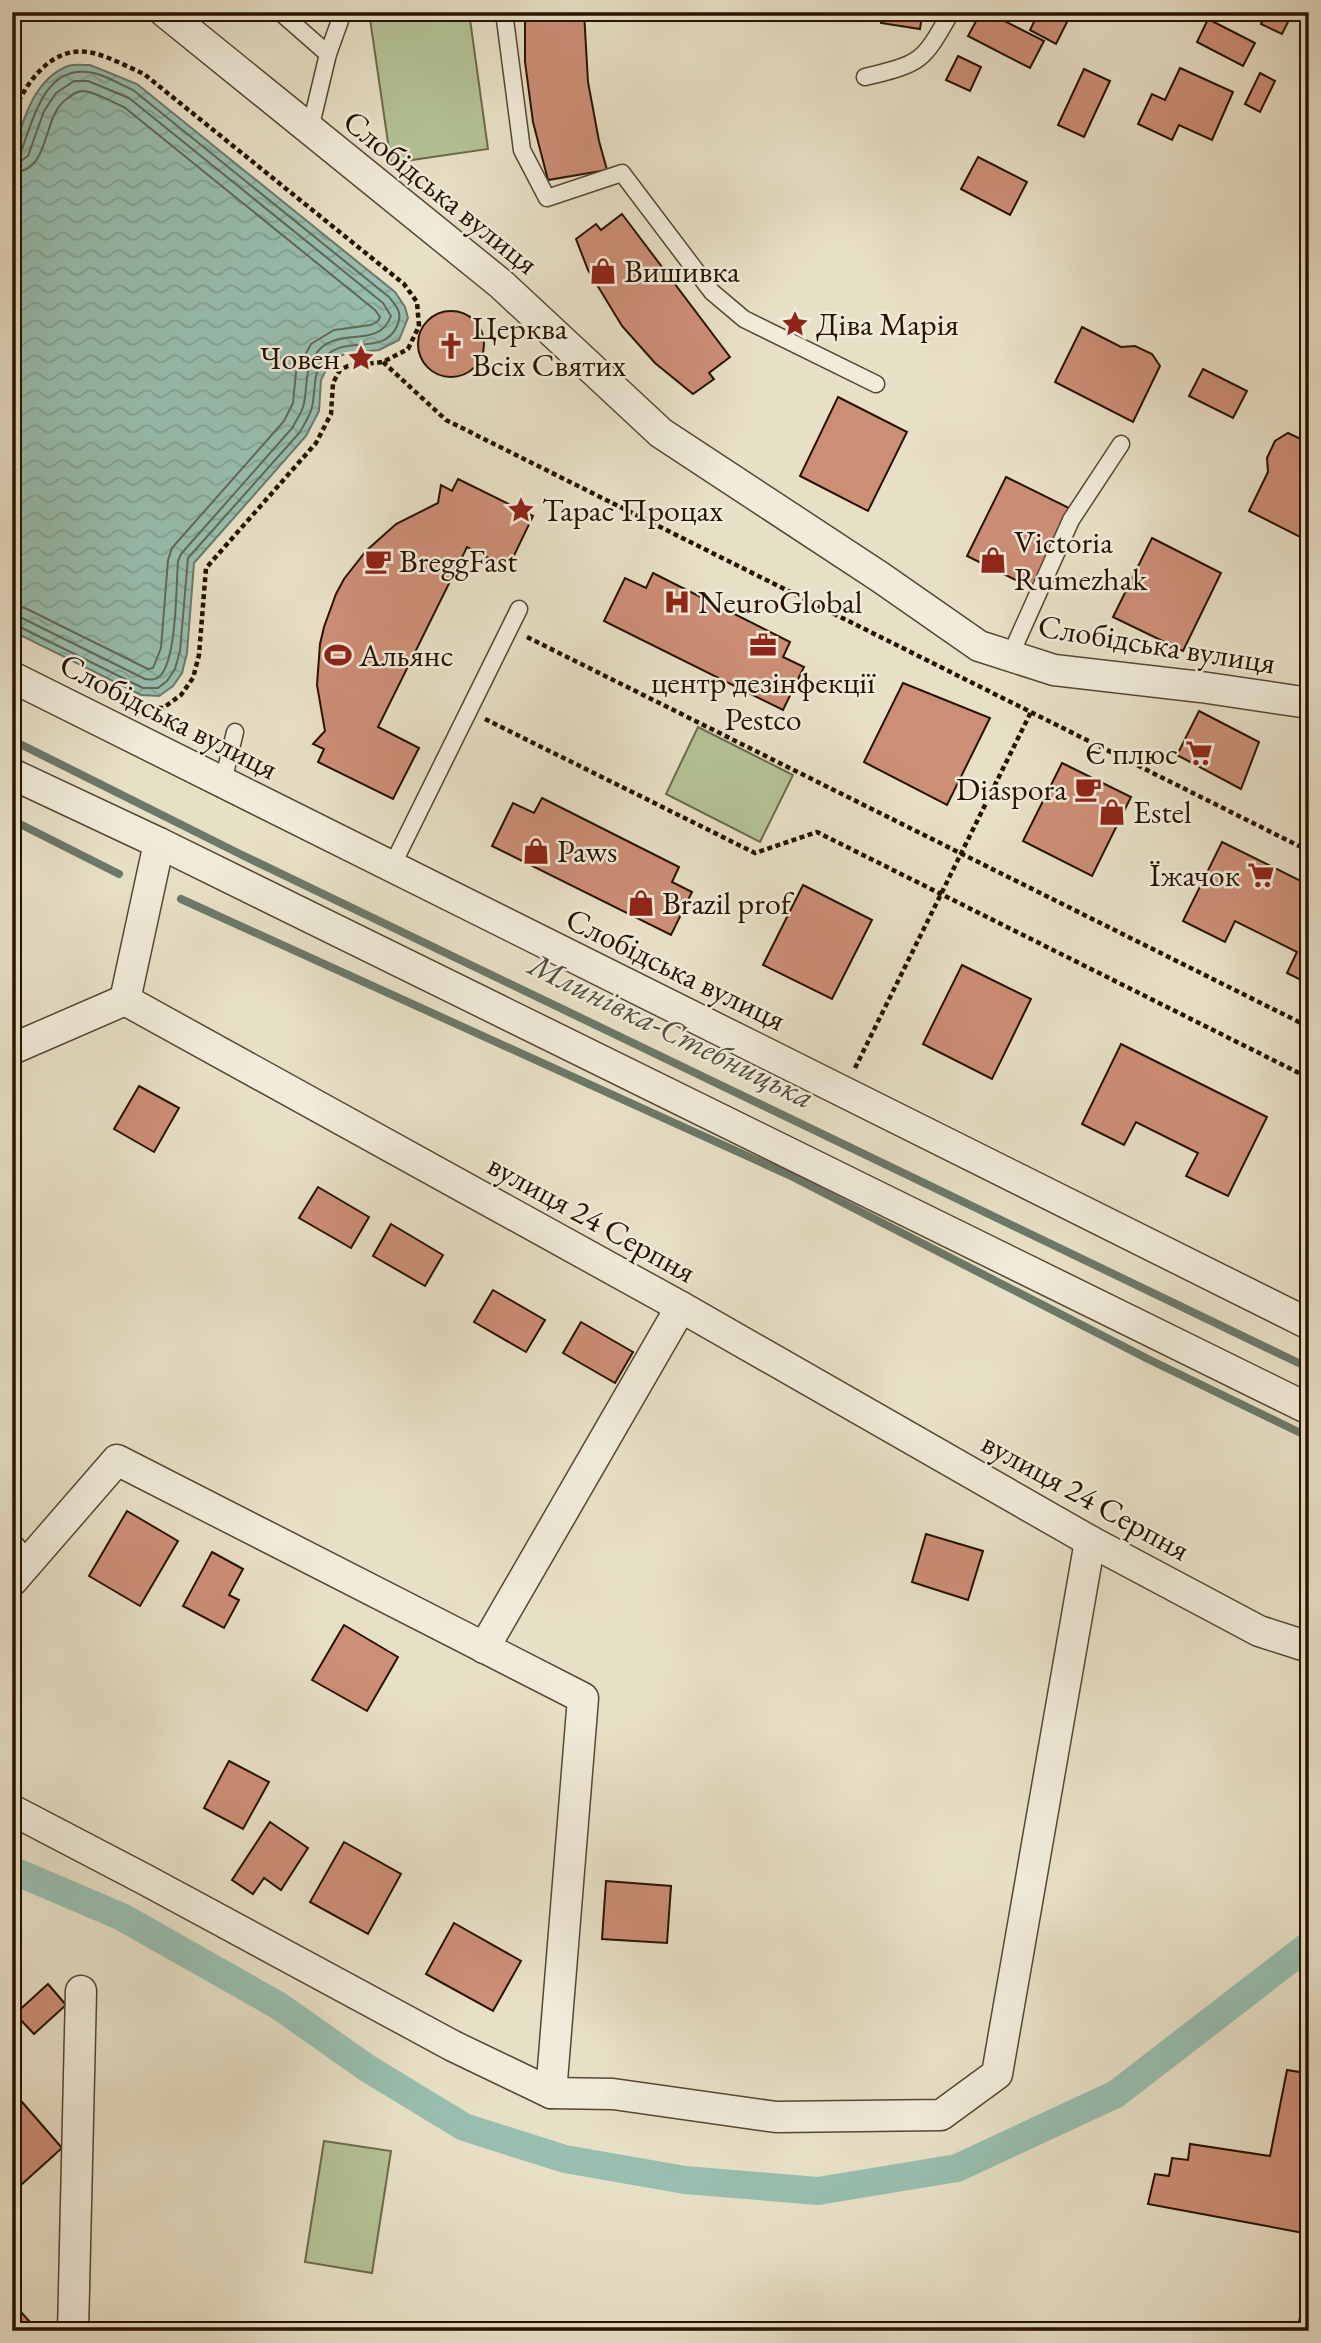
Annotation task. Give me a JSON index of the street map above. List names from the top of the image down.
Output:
{
  "streets": {
    "street": ["Слобідська вулиця", "вулиця 24 Серпня"]
  },
  "water": ["Млинівка-Стебницька"],
  "places": {
    "shop": [
      "Вишивка",
      "Victoria Rumezhak",
      "Estel",
      "Paws",
      "Brazil prof"
    ],
    "place": ["Діва Марія", "Човен", "Тарас Процах"],
    "church": ["Церква Всіх Святих"],
    "cafe": ["BreggFast", "Diaspora"],
    "hospital": ["NeuroGlobal"],
    "office": ["центр дезінфекції Pestco"],
    "sports": ["Альянс"],
    "supermarket": ["Є плюс", "Їжачок"]
  }
}
